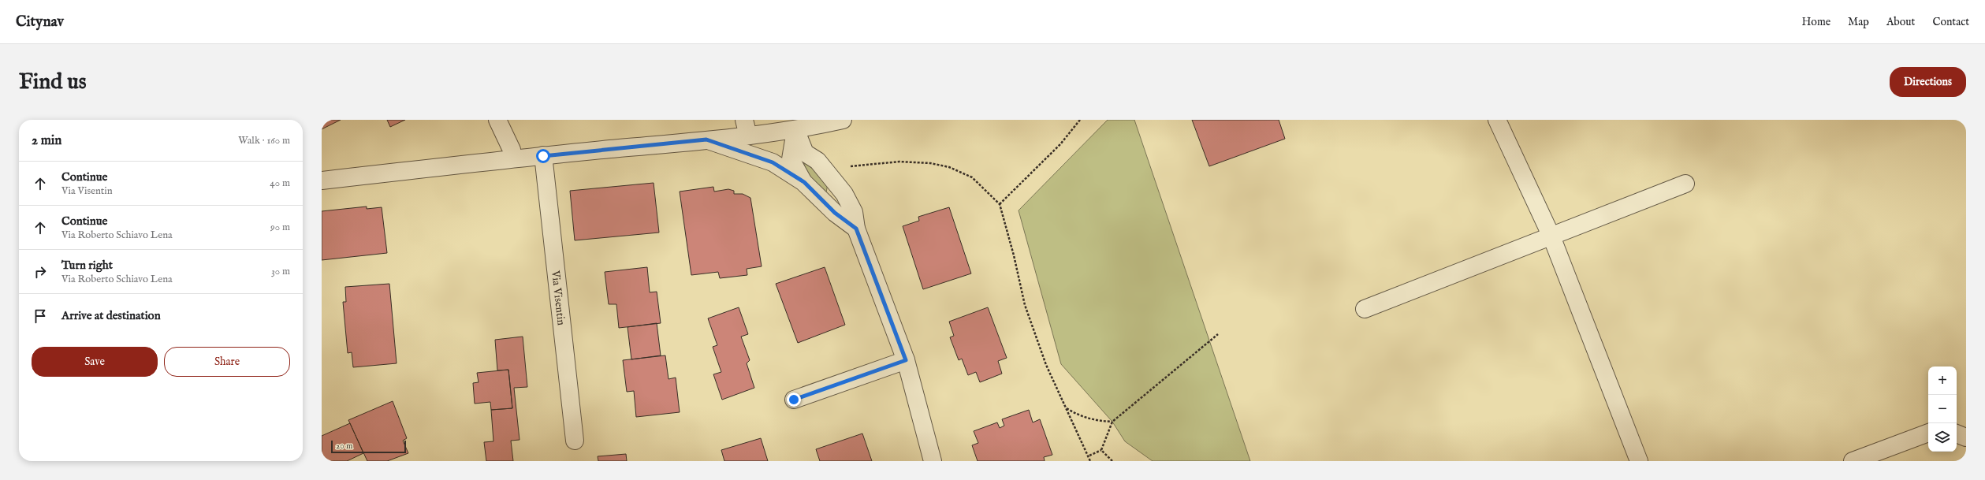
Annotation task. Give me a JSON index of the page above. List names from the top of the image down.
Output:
{
  "streets": {
    "street": ["Via Visentin"]
  },
  "scale_bar": "20 m",
  "page": {
    "header": "Citynav",
    "nav": [
      "Home",
      "Map",
      "About",
      "Contact"
    ],
    "buttons": [
      "Directions",
      ["Save", "Share"]
    ],
    "title": "Find us",
    "heading": ["2 min", "Walk · 160 m"],
    "list": [
      ["Continue", "Via Visentin", "40 m"],
      ["Continue", "Via Roberto Schiavo Lena", "90 m"],
      ["Turn right", "Via Roberto Schiavo Lena", "30 m"],
      "Arrive at destination"
    ],
    "map_buttons": ["+", "−"],
    "scale": "20 m"
  }
}
